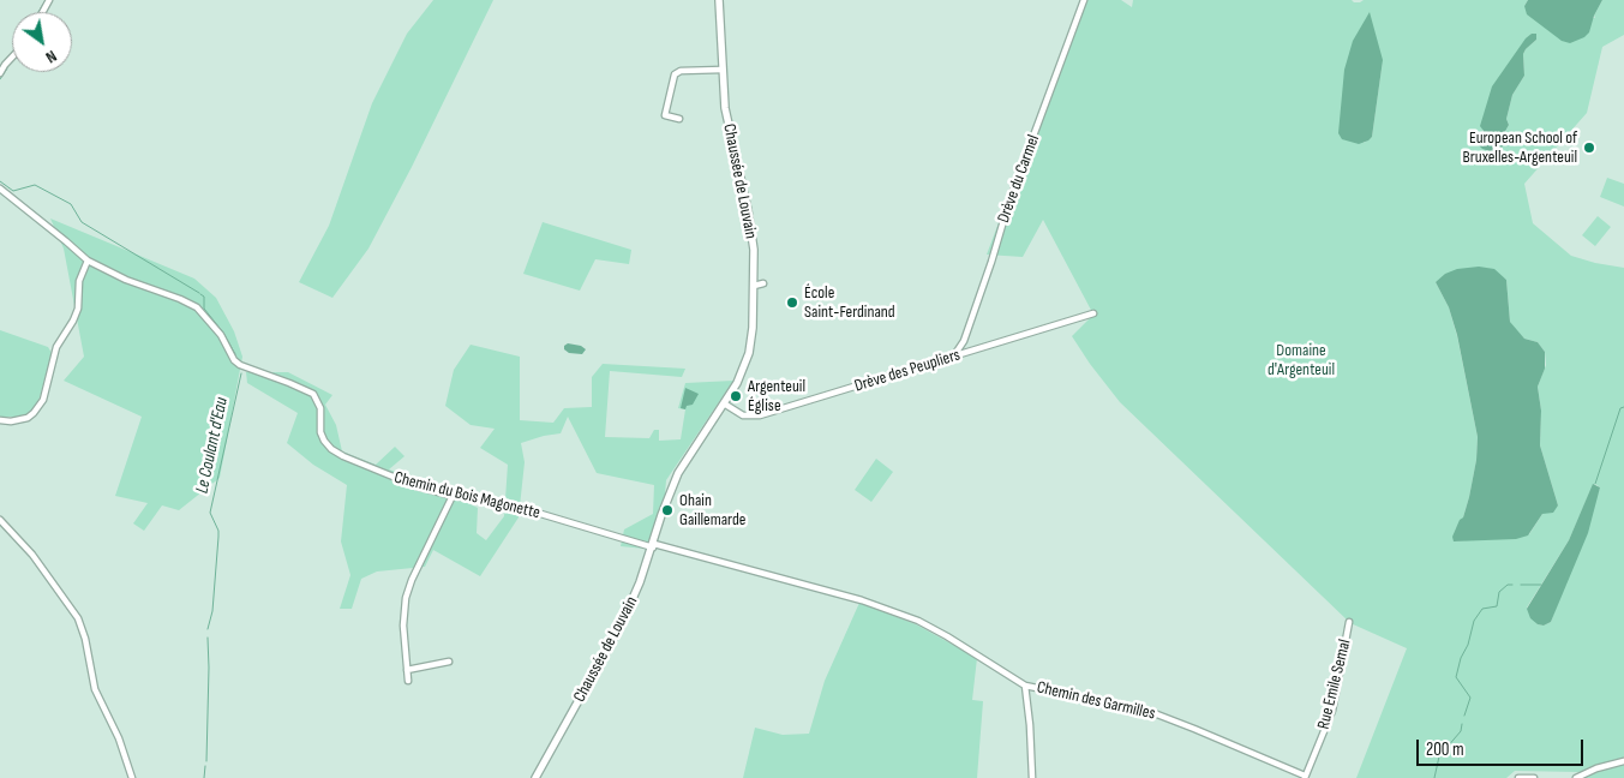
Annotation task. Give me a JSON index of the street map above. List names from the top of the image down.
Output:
{
  "streets": {
    "main road": ["Chaussée de Louvain"],
    "street": [
      "Drève du Carmel",
      "Drève des Peupliers",
      "Chemin du Bois Magonette",
      "Rue Emile Semal",
      "Chemin des Garmilles"
    ]
  },
  "crossings": [
    ["Drève du Carmel", "Drève des Peupliers"],
    ["Chaussée de Louvain", "Drève des Peupliers"],
    ["Chaussée de Louvain", "Chemin du Bois Magonette"],
    ["Chaussée de Louvain", "Chemin des Garmilles"],
    ["Chemin du Bois Magonette", "Chemin des Garmilles"],
    ["Rue Emile Semal", "Chemin des Garmilles"]
  ],
  "water": ["Le Coulant d'Eau"],
  "parks": ["Domaine d'Argenteuil"],
  "places": [
    "European School of Bruxelles-Argenteuil",
    "École Saint-Ferdinand",
    "Argenteuil Église",
    "Ohain Gaillemarde"
  ],
  "scale_bar": "200 m",
  "north": "bottom right"
}
